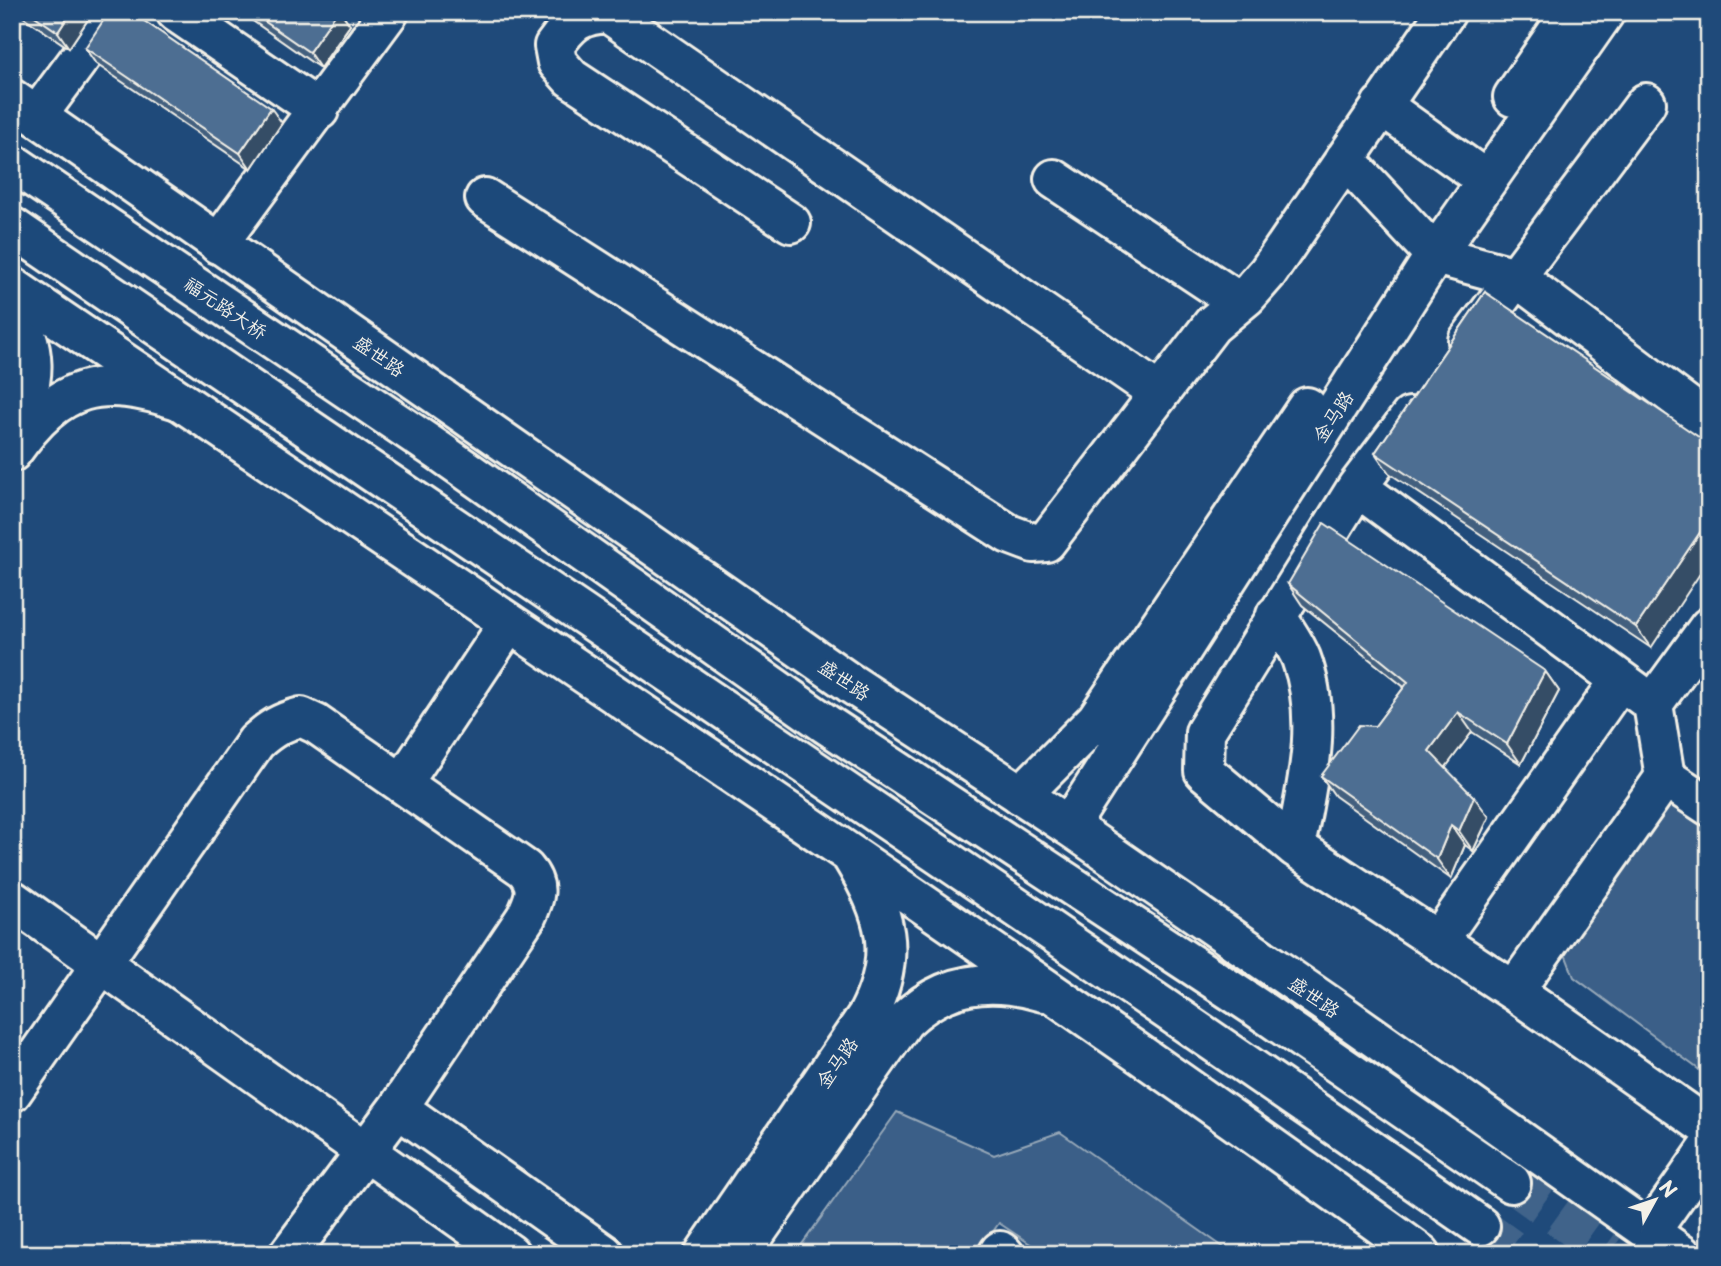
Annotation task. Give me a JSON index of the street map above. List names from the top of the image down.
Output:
{
  "streets": {
    "street": ["福元路大桥", "盛世路", "金马路"]
  },
  "crossings": [
    ["盛世路", "金马路"]
  ],
  "north": "top right"
}
